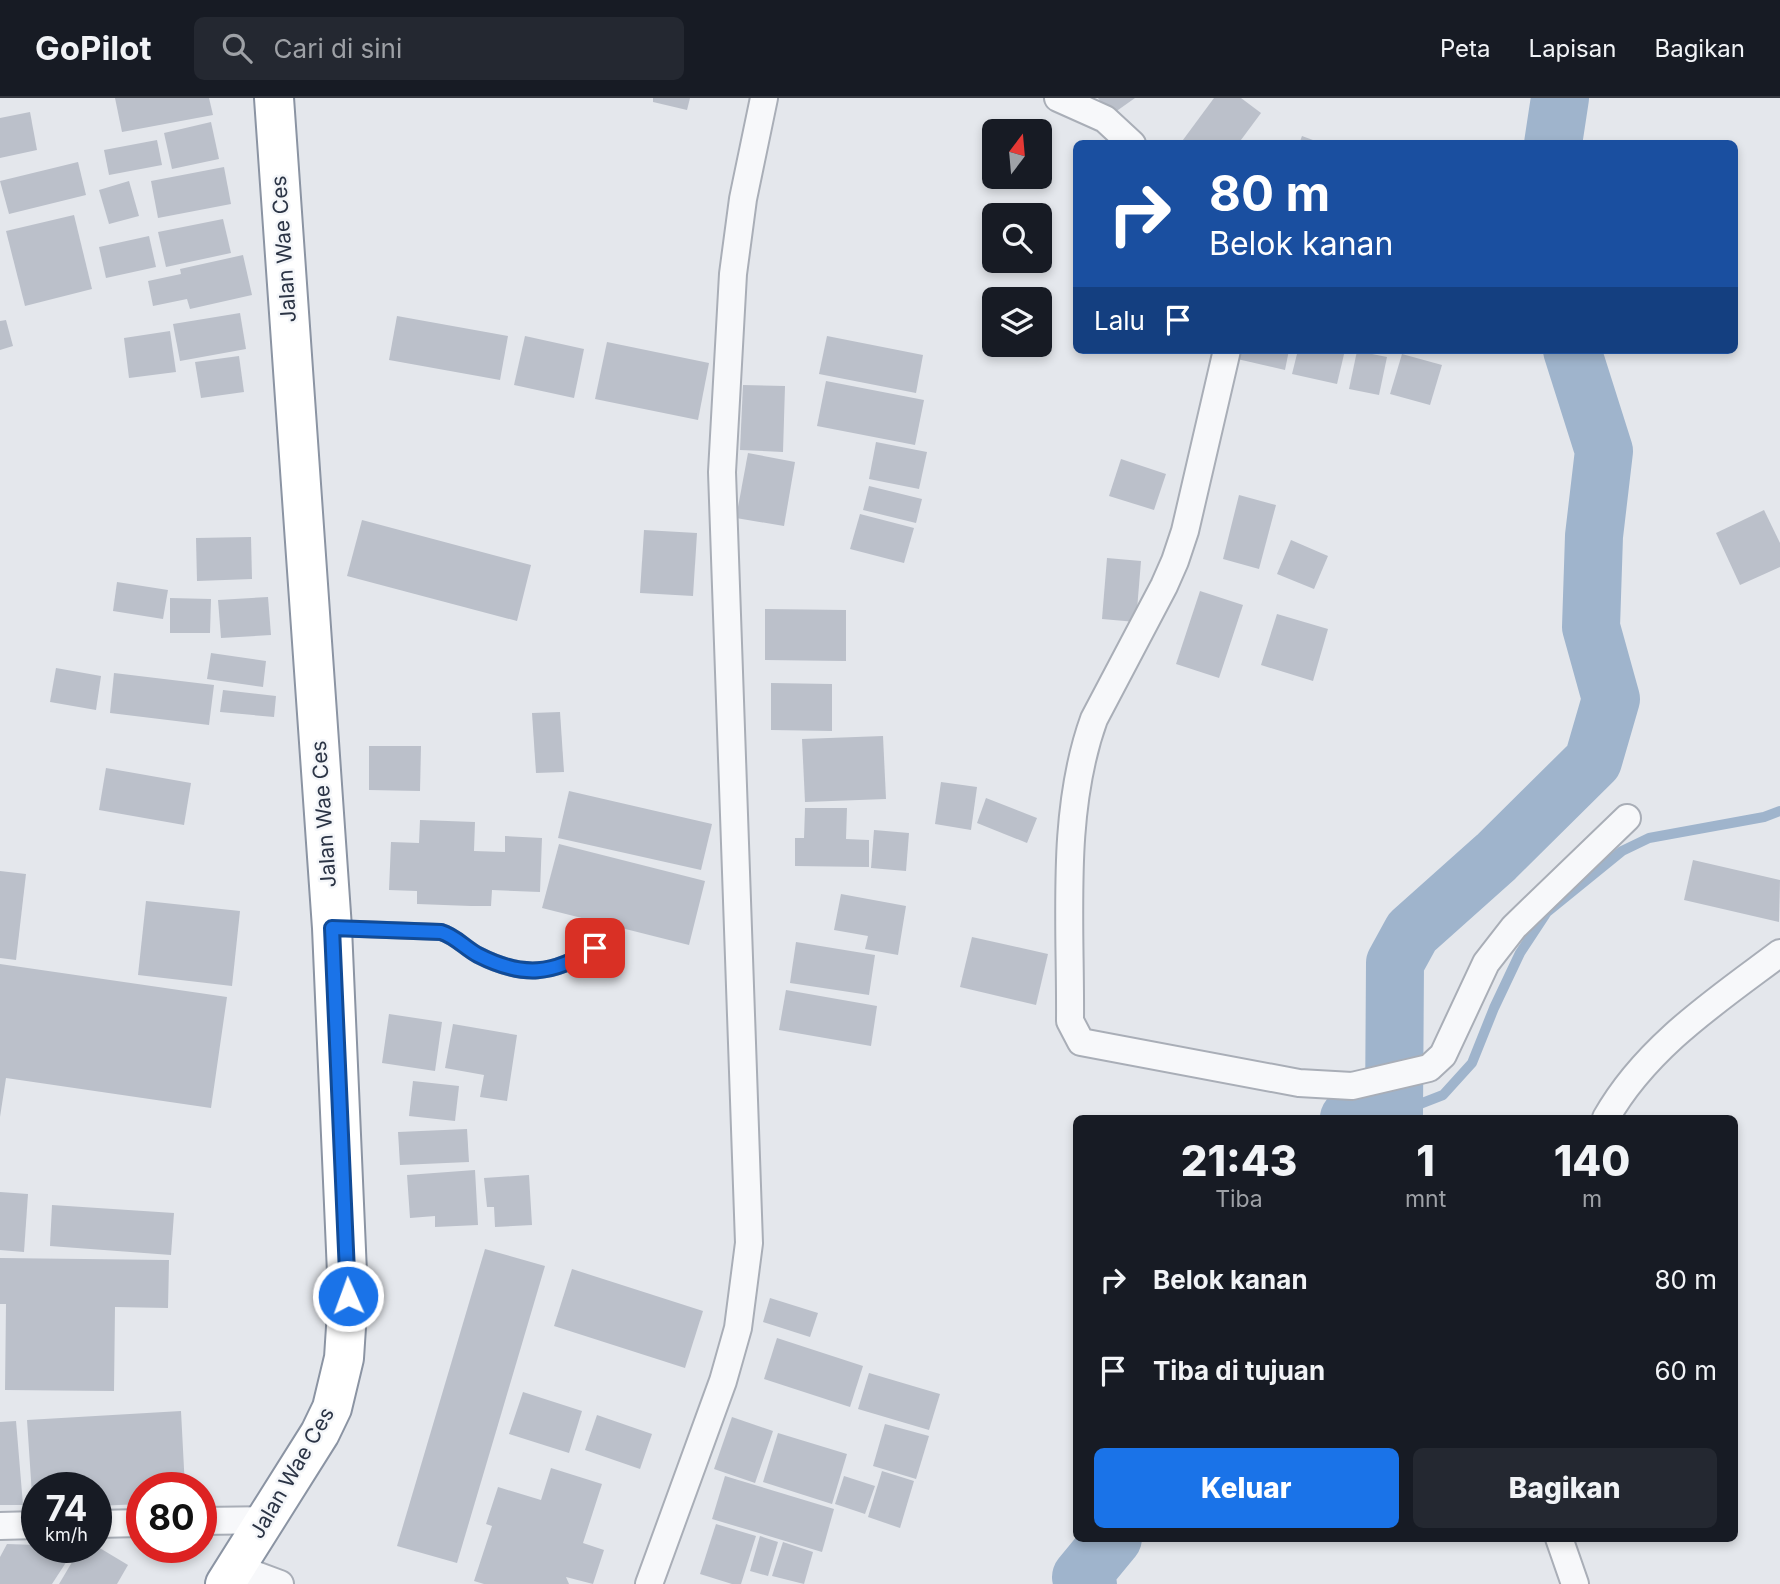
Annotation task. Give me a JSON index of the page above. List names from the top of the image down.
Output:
{
  "streets": {
    "highway": ["Jalan Wae Ces"]
  },
  "north": "top",
  "page": {
    "header": "GoPilot",
    "search": "Cari di sini",
    "nav": ["Peta", "Lapisan", "Bagikan"],
    "turn": ["80 m", "Belok kanan"],
    "then": "Lalu",
    "eta": [
      "21:43",
      "Tiba",
      "1",
      "mnt",
      "140",
      "m"
    ],
    "list": [
      {
        "name": "Belok kanan",
        "value": "80 m"
      },
      {
        "name": "Tiba di tujuan",
        "value": "60 m"
      }
    ],
    "buttons": ["Keluar", "Bagikan"],
    "speed": "74 km/h",
    "limit": "80"
  }
}
